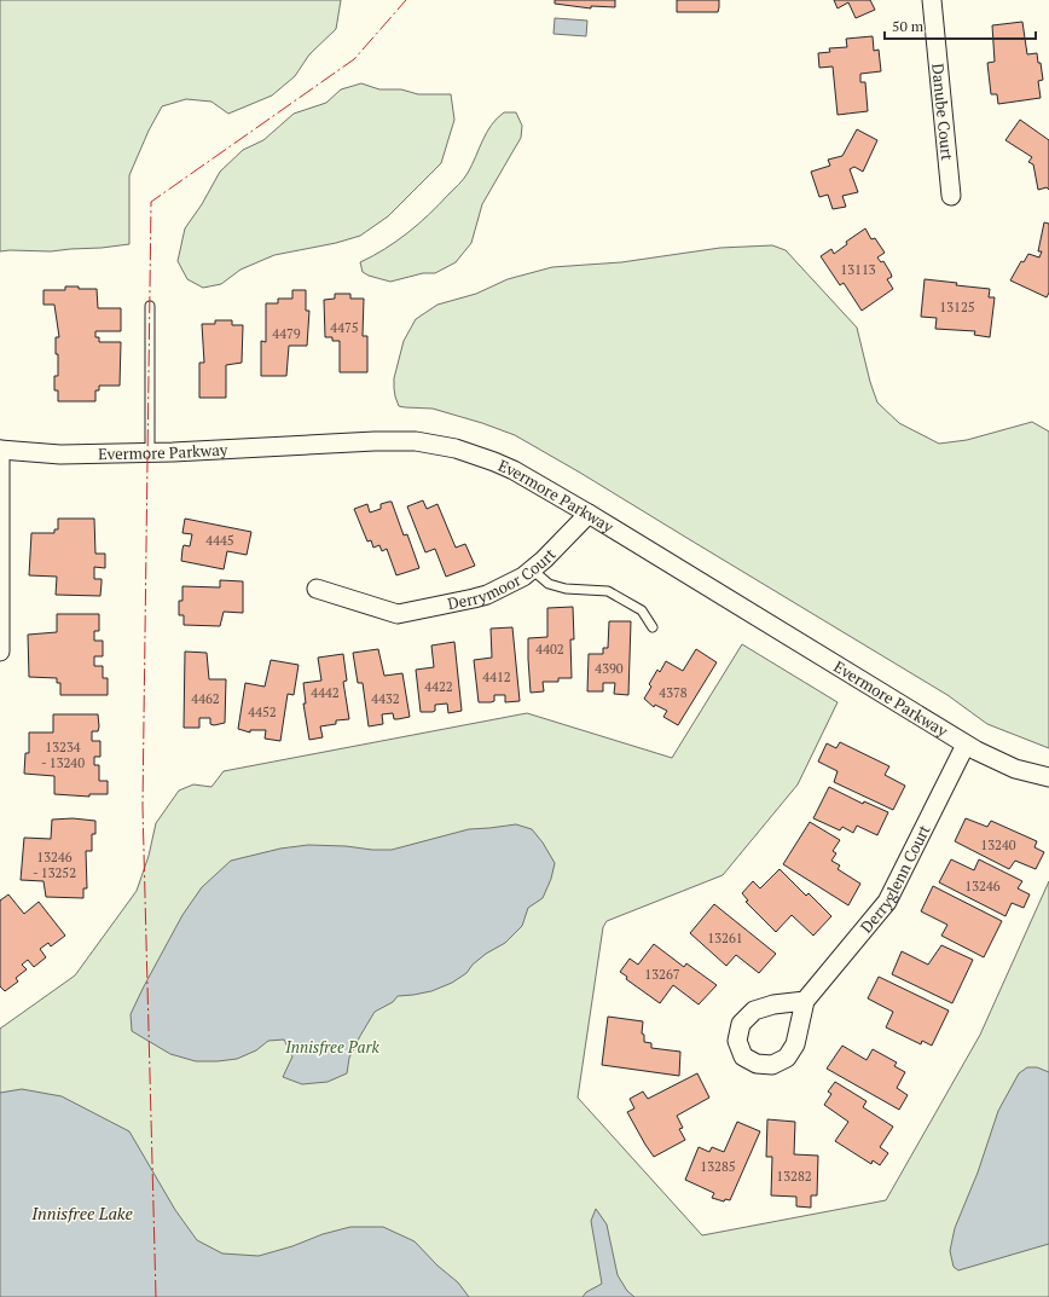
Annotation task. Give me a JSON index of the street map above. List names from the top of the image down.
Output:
{
  "streets": {
    "street": [
      "Danube Court",
      "Evermore Parkway",
      "Derrymoor Court",
      "Derryglenn Court"
    ]
  },
  "crossings": [
    ["Evermore Parkway", "Derrymoor Court"],
    ["Evermore Parkway", "Derryglenn Court"]
  ],
  "water": ["Innisfree Lake"],
  "parks": ["Innisfree Park"],
  "house_numbers": [
    "13113",
    "13125",
    "4475",
    "4479",
    "4445",
    "4402",
    "4390",
    "4412",
    "4422",
    "4442",
    "4378",
    "4462",
    "4432",
    "4452",
    "13234 - 13240",
    "13240",
    "13246 - 13252",
    "13246",
    "13261",
    "13267",
    "13285",
    "13282"
  ],
  "scale_bar": "50 m"
}
